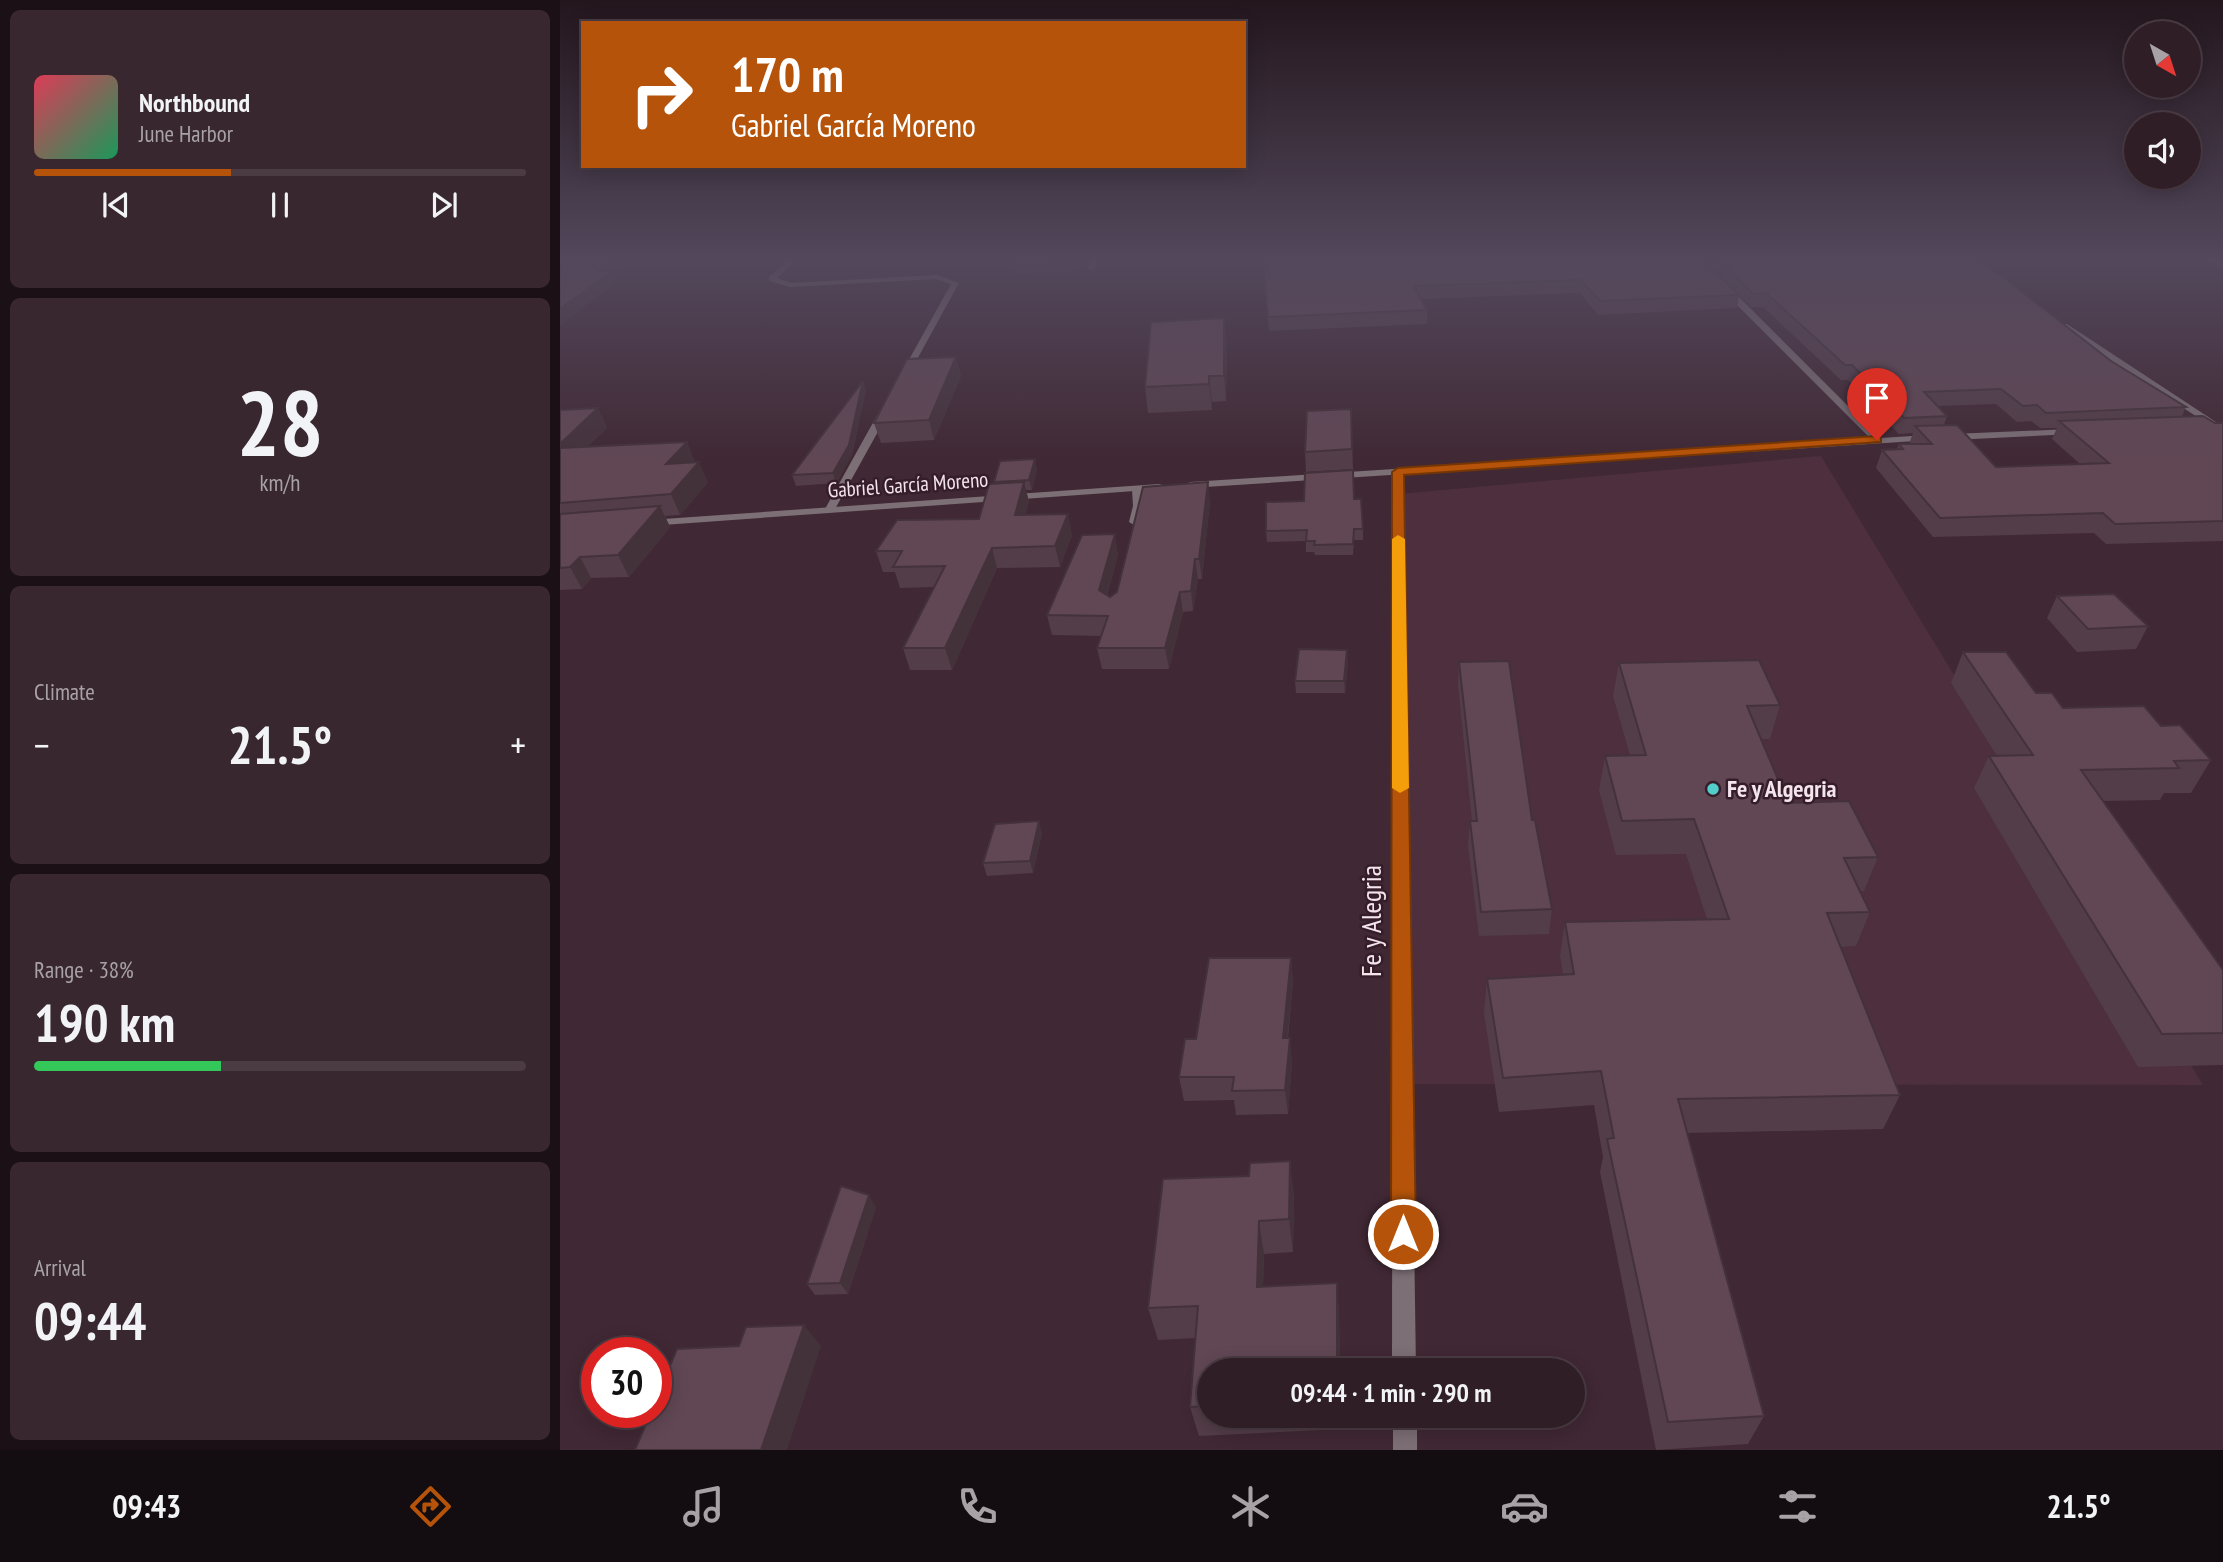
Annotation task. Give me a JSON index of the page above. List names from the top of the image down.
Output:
{
  "streets": {
    "street": ["Gabriel García Moreno", "Fe y Alegria"]
  },
  "crossings": [
    ["Gabriel García Moreno", "Fe y Alegria"]
  ],
  "places": ["Fe y Algegria"],
  "north": "bottom right",
  "page": {
    "turn": ["170 m", "Gabriel García Moreno"],
    "song": ["Northbound", "June Harbor"],
    "tile": [
      ["28", "km/h"],
      "Climate",
      ["Range · 38%", "190 km"],
      ["Arrival", "09:44"]
    ],
    "heat": ["−", "21.5°", "+"],
    "limit": "30",
    "trip": "09:44 · 1 min · 290 m",
    "tabs": ["09:43", "21.5°"]
  }
}
